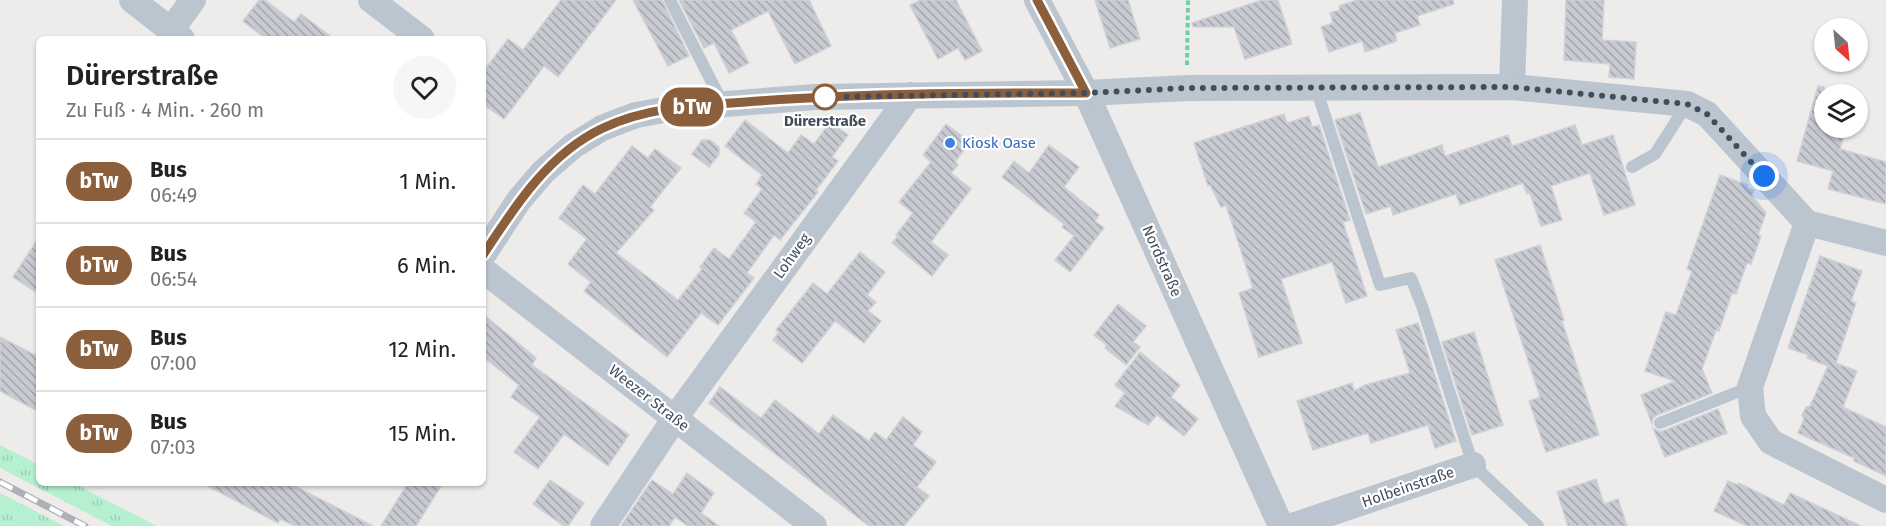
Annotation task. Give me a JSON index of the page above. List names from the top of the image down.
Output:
{
  "streets": {
    "street": [
      "Lohweg",
      "Nordstraße",
      "Weezer Straße",
      "Holbeinstraße"
    ]
  },
  "crossings": [
    ["Lohweg", "Weezer Straße"]
  ],
  "places": ["Dürerstraße", "Kiosk Oase"],
  "lines": ["bus line bTw"],
  "north": "bottom right",
  "page": {
    "on_map": "bTw",
    "heading": ["Dürerstraße", "Zu Fuß · 4 Min. · 260 m"],
    "list": [
      {
        "mark": "bTw",
        "name": "Bus",
        "note": "06:49",
        "value": "1 Min."
      },
      {
        "mark": "bTw",
        "name": "Bus",
        "note": "06:54",
        "value": "6 Min."
      },
      {
        "mark": "bTw",
        "name": "Bus",
        "note": "07:00",
        "value": "12 Min."
      },
      {
        "mark": "bTw",
        "name": "Bus",
        "note": "07:03",
        "value": "15 Min."
      }
    ]
  }
}
